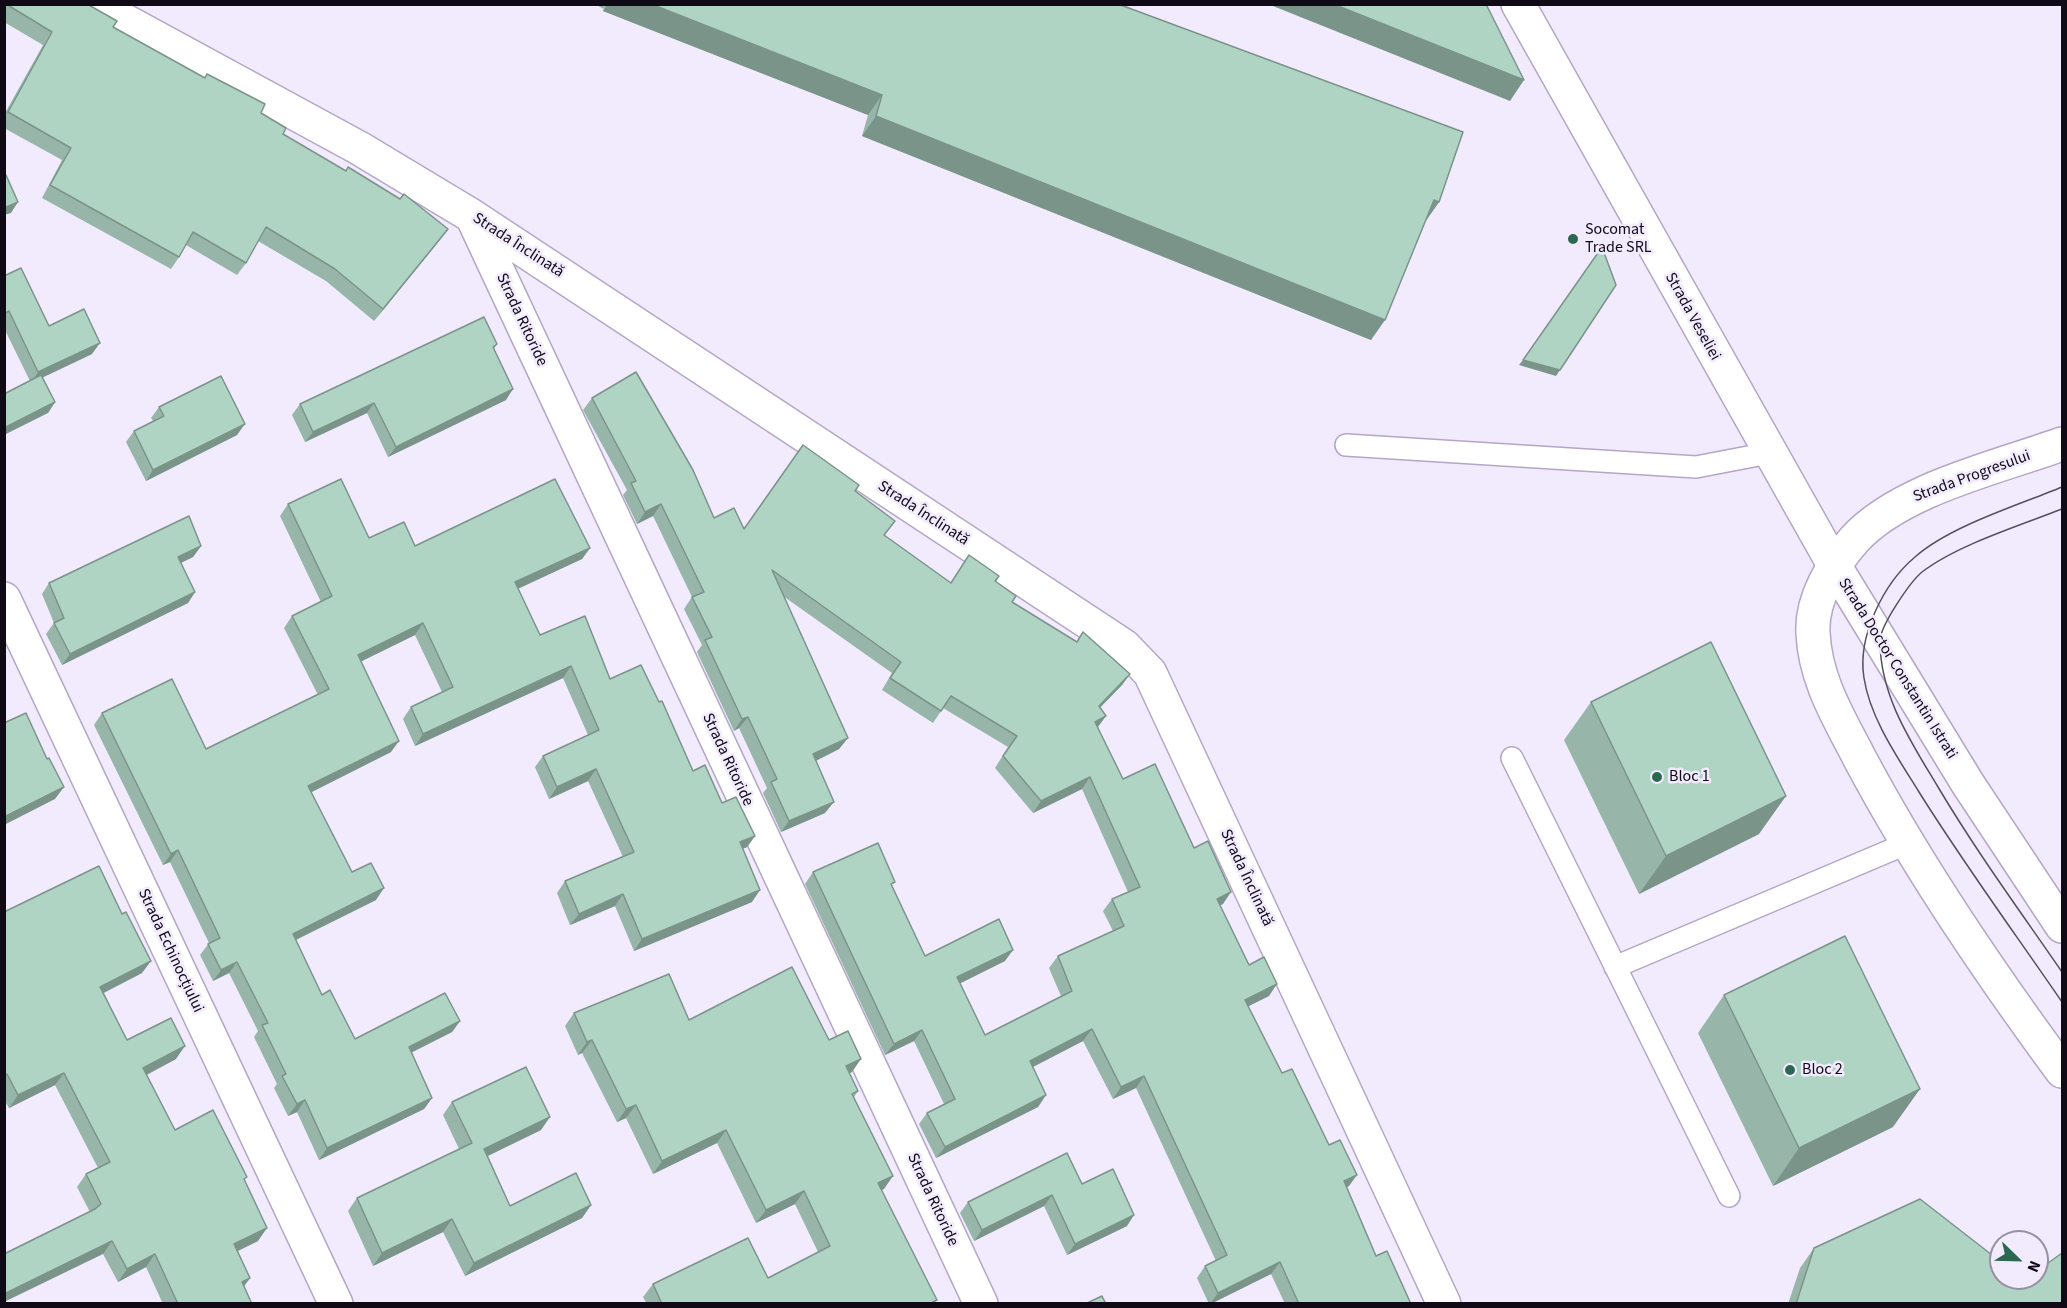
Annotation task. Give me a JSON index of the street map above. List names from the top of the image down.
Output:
{
  "streets": {
    "street": [
      "Strada Înclinată",
      "Strada Veseliei",
      "Strada Ritoride",
      "Strada Progresului",
      "Strada Doctor Constantin Istrati",
      "Strada Echinocțiului"
    ]
  },
  "crossings": [
    ["Strada Înclinată", "Strada Ritoride"],
    ["Strada Veseliei", "Strada Progresului"],
    ["Strada Veseliei", "Strada Doctor Constantin Istrati"],
    ["Strada Progresului", "Strada Doctor Constantin Istrati"]
  ],
  "places": ["Socomat Trade SRL", "Bloc 1", "Bloc 2"],
  "north": "bottom right"
}
